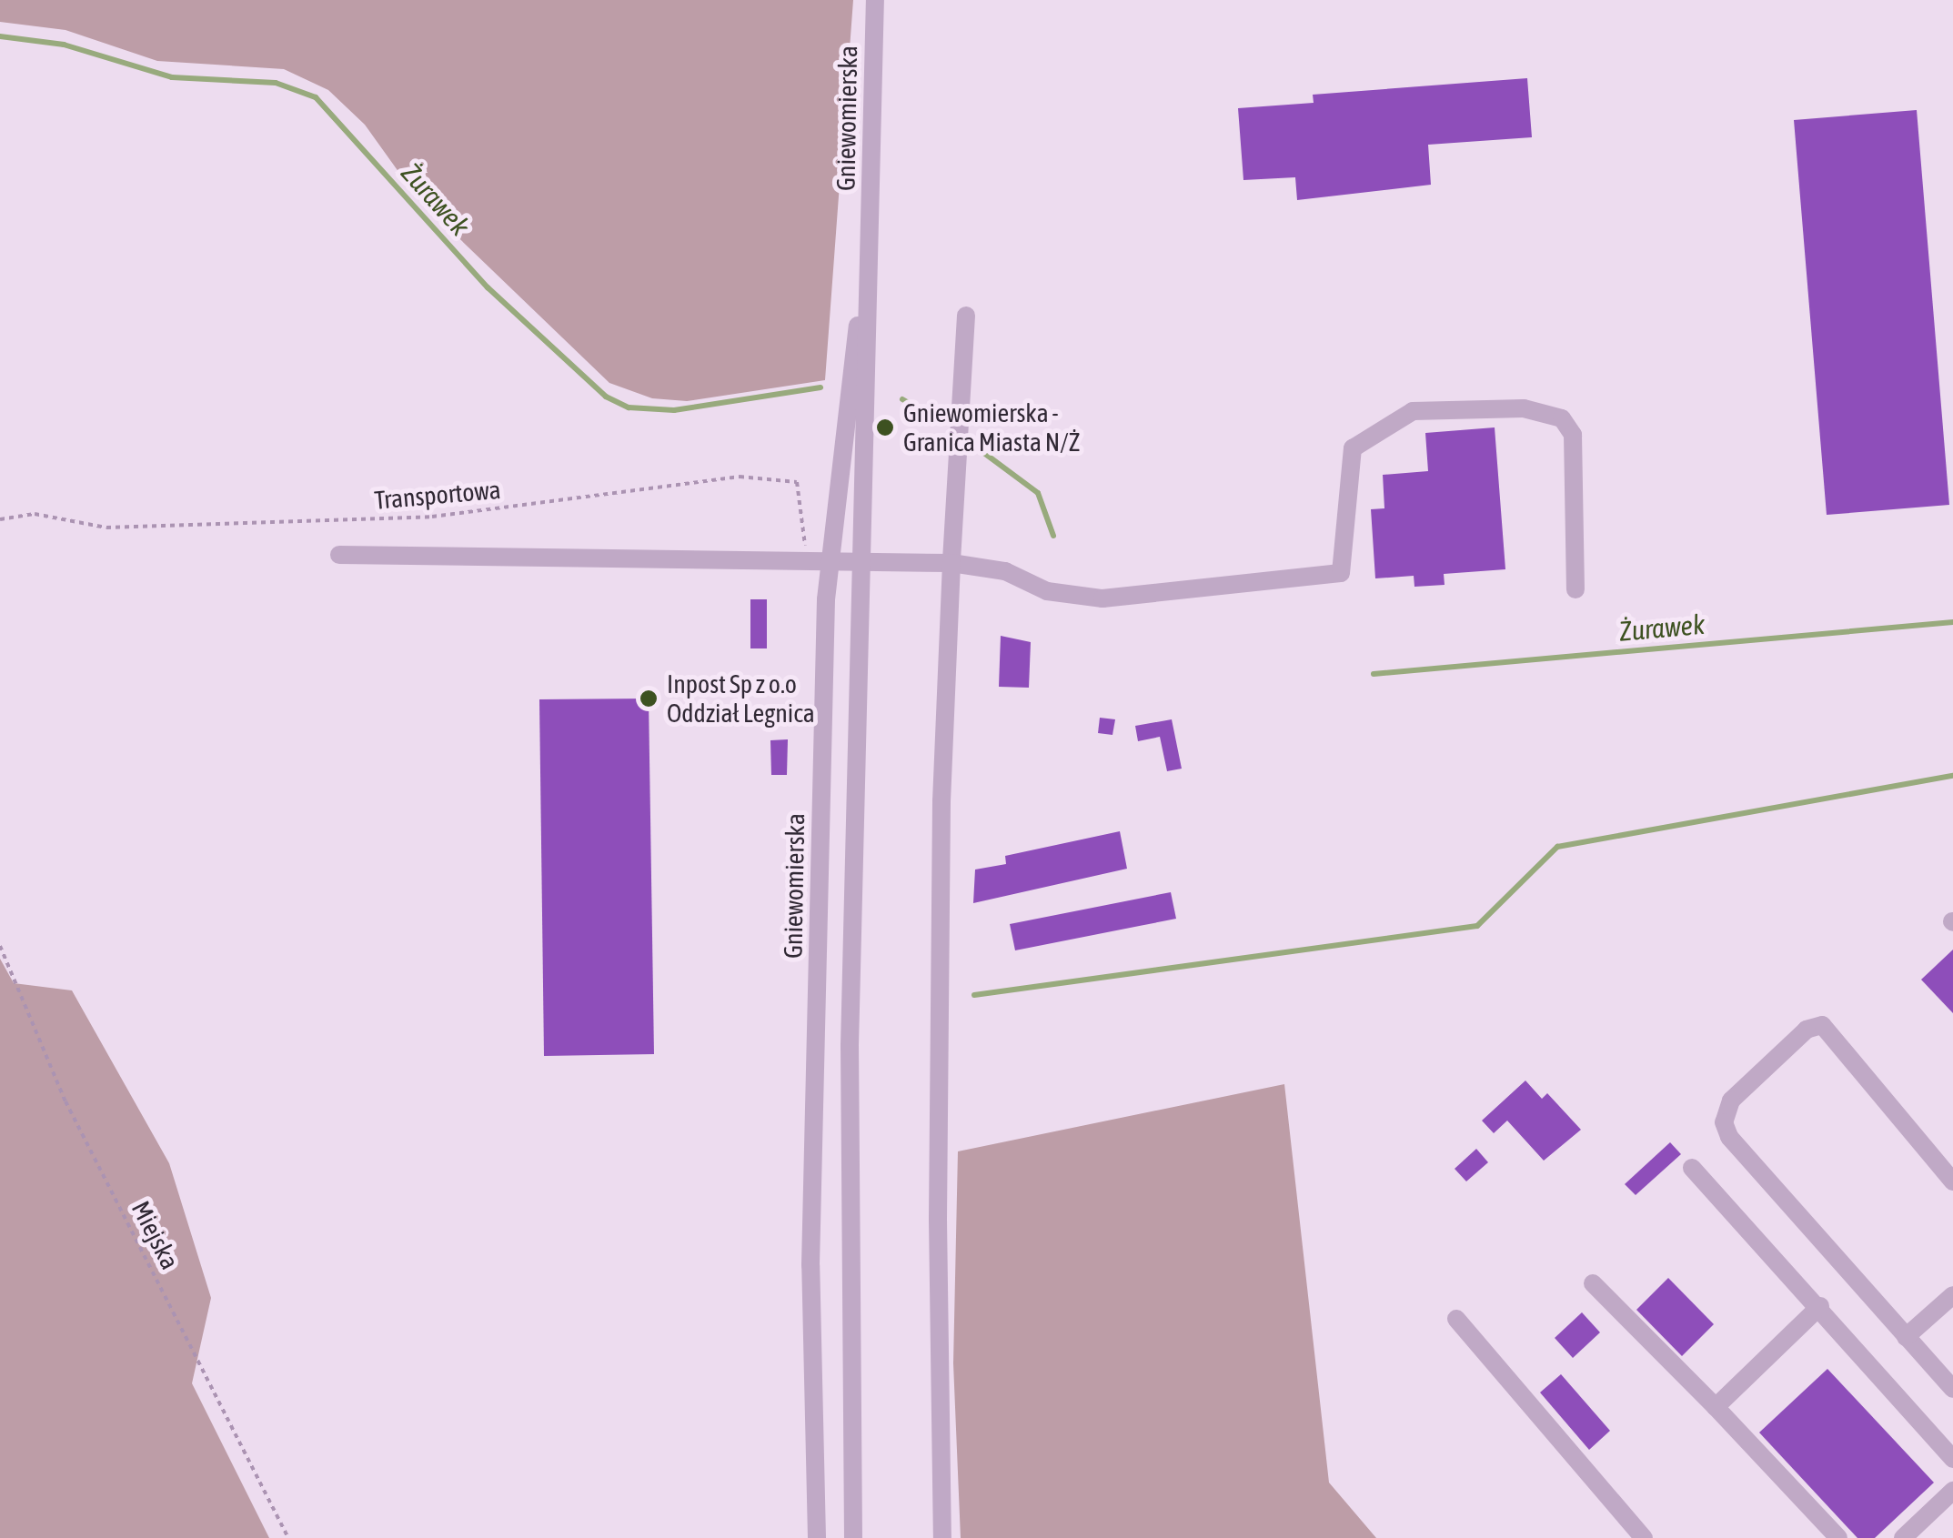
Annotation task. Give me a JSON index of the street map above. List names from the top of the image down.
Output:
{
  "streets": {
    "street": ["Gniewomierska"],
    "path": ["Transportowa", "Miejska"]
  },
  "water": ["Żurawek"],
  "places": ["Gniewomierska - Granica Miasta N/Ż", "Inpost Sp z o.o Oddział Legnica"]
}
